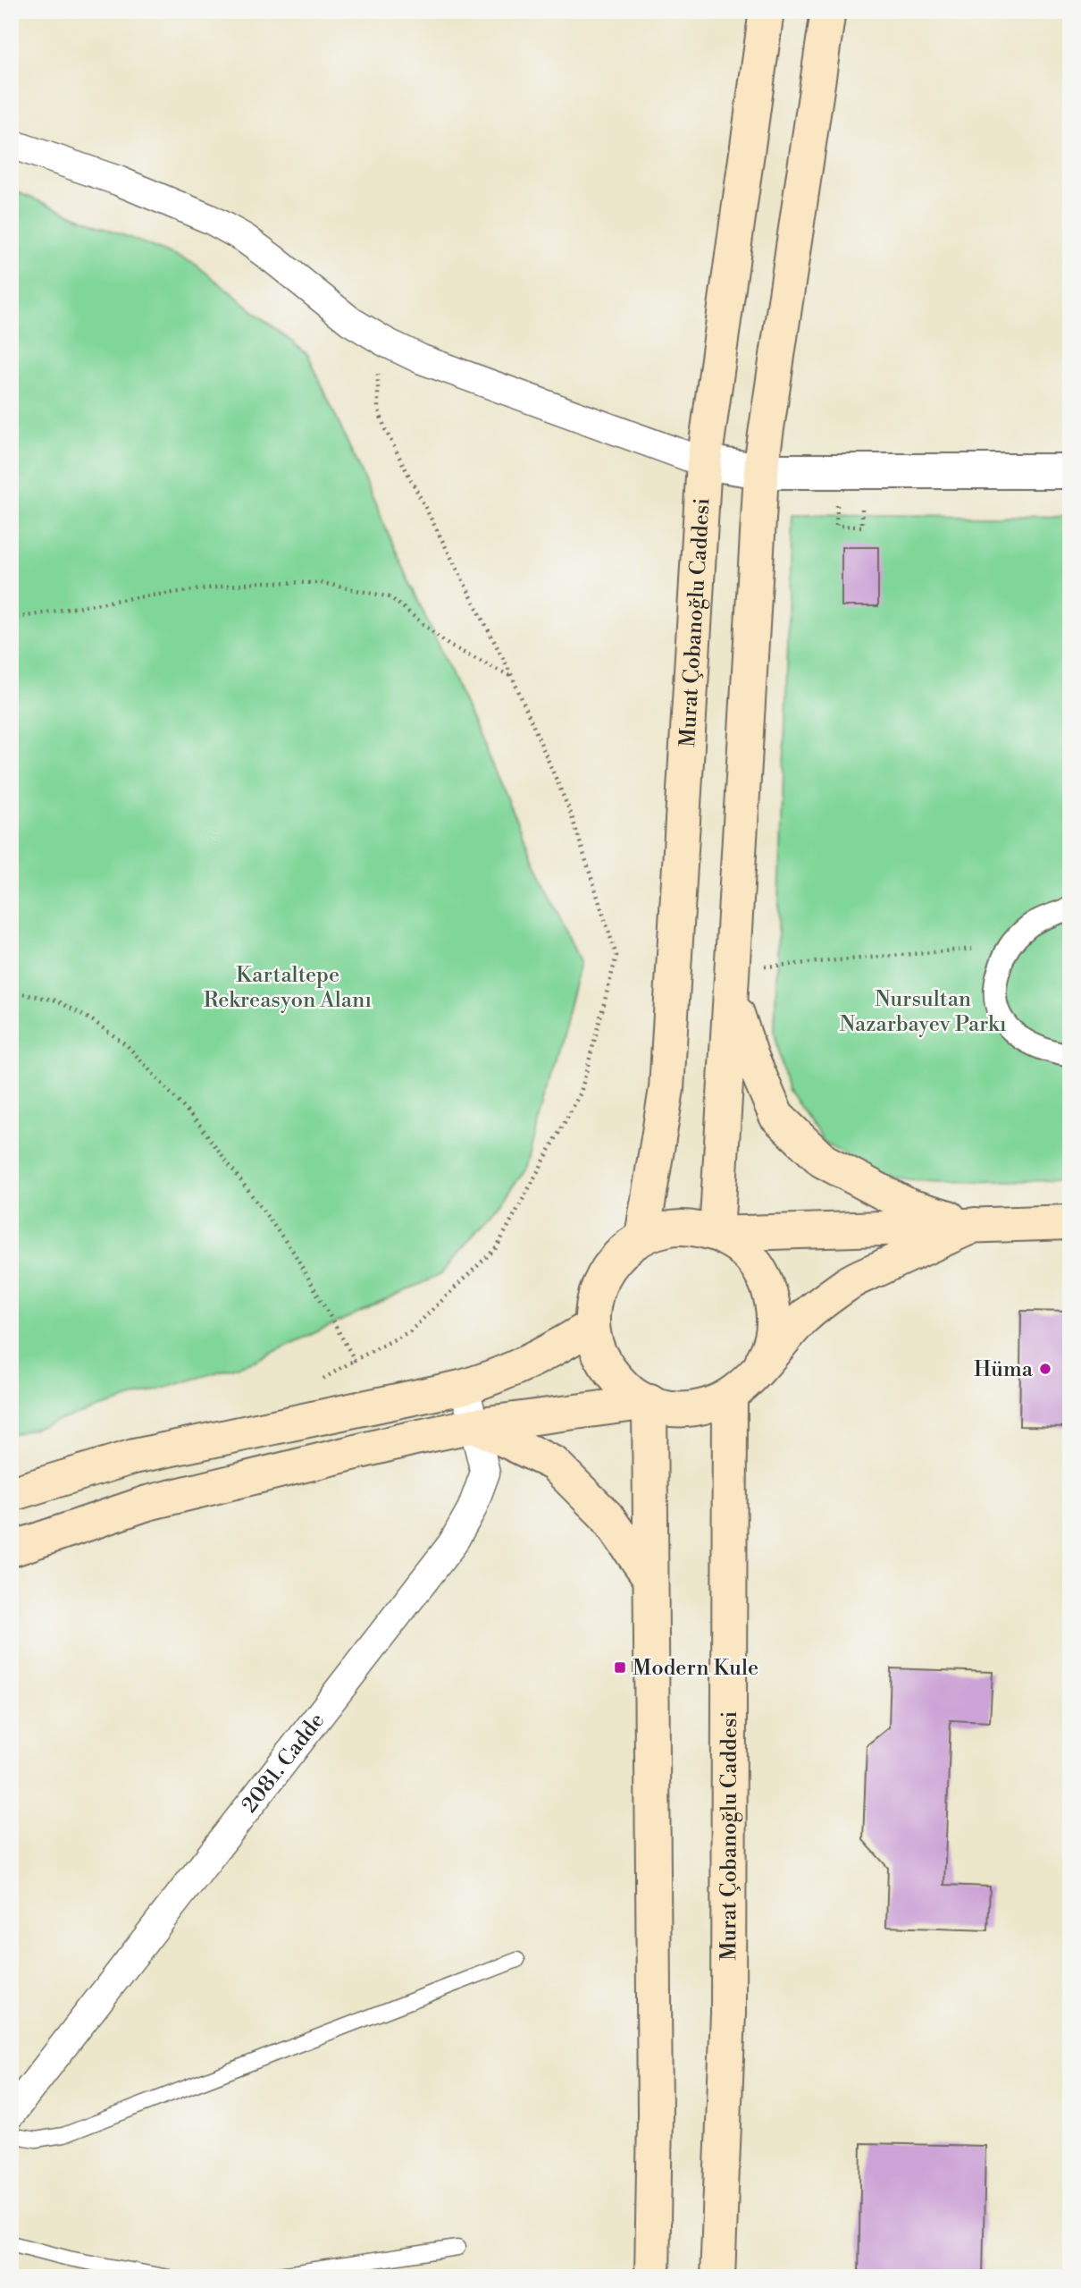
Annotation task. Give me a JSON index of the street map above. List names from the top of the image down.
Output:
{
  "streets": {
    "main road": ["Murat Çobanoğlu Caddesi"],
    "street": ["2081. Cadde"]
  },
  "parks": ["Kartaltepe Rekreasyon Alanı", "Nursultan Nazarbayev Parkı"],
  "places": {
    "other": ["Hüma"],
    "transit": ["Modern Kule"]
  }
}
